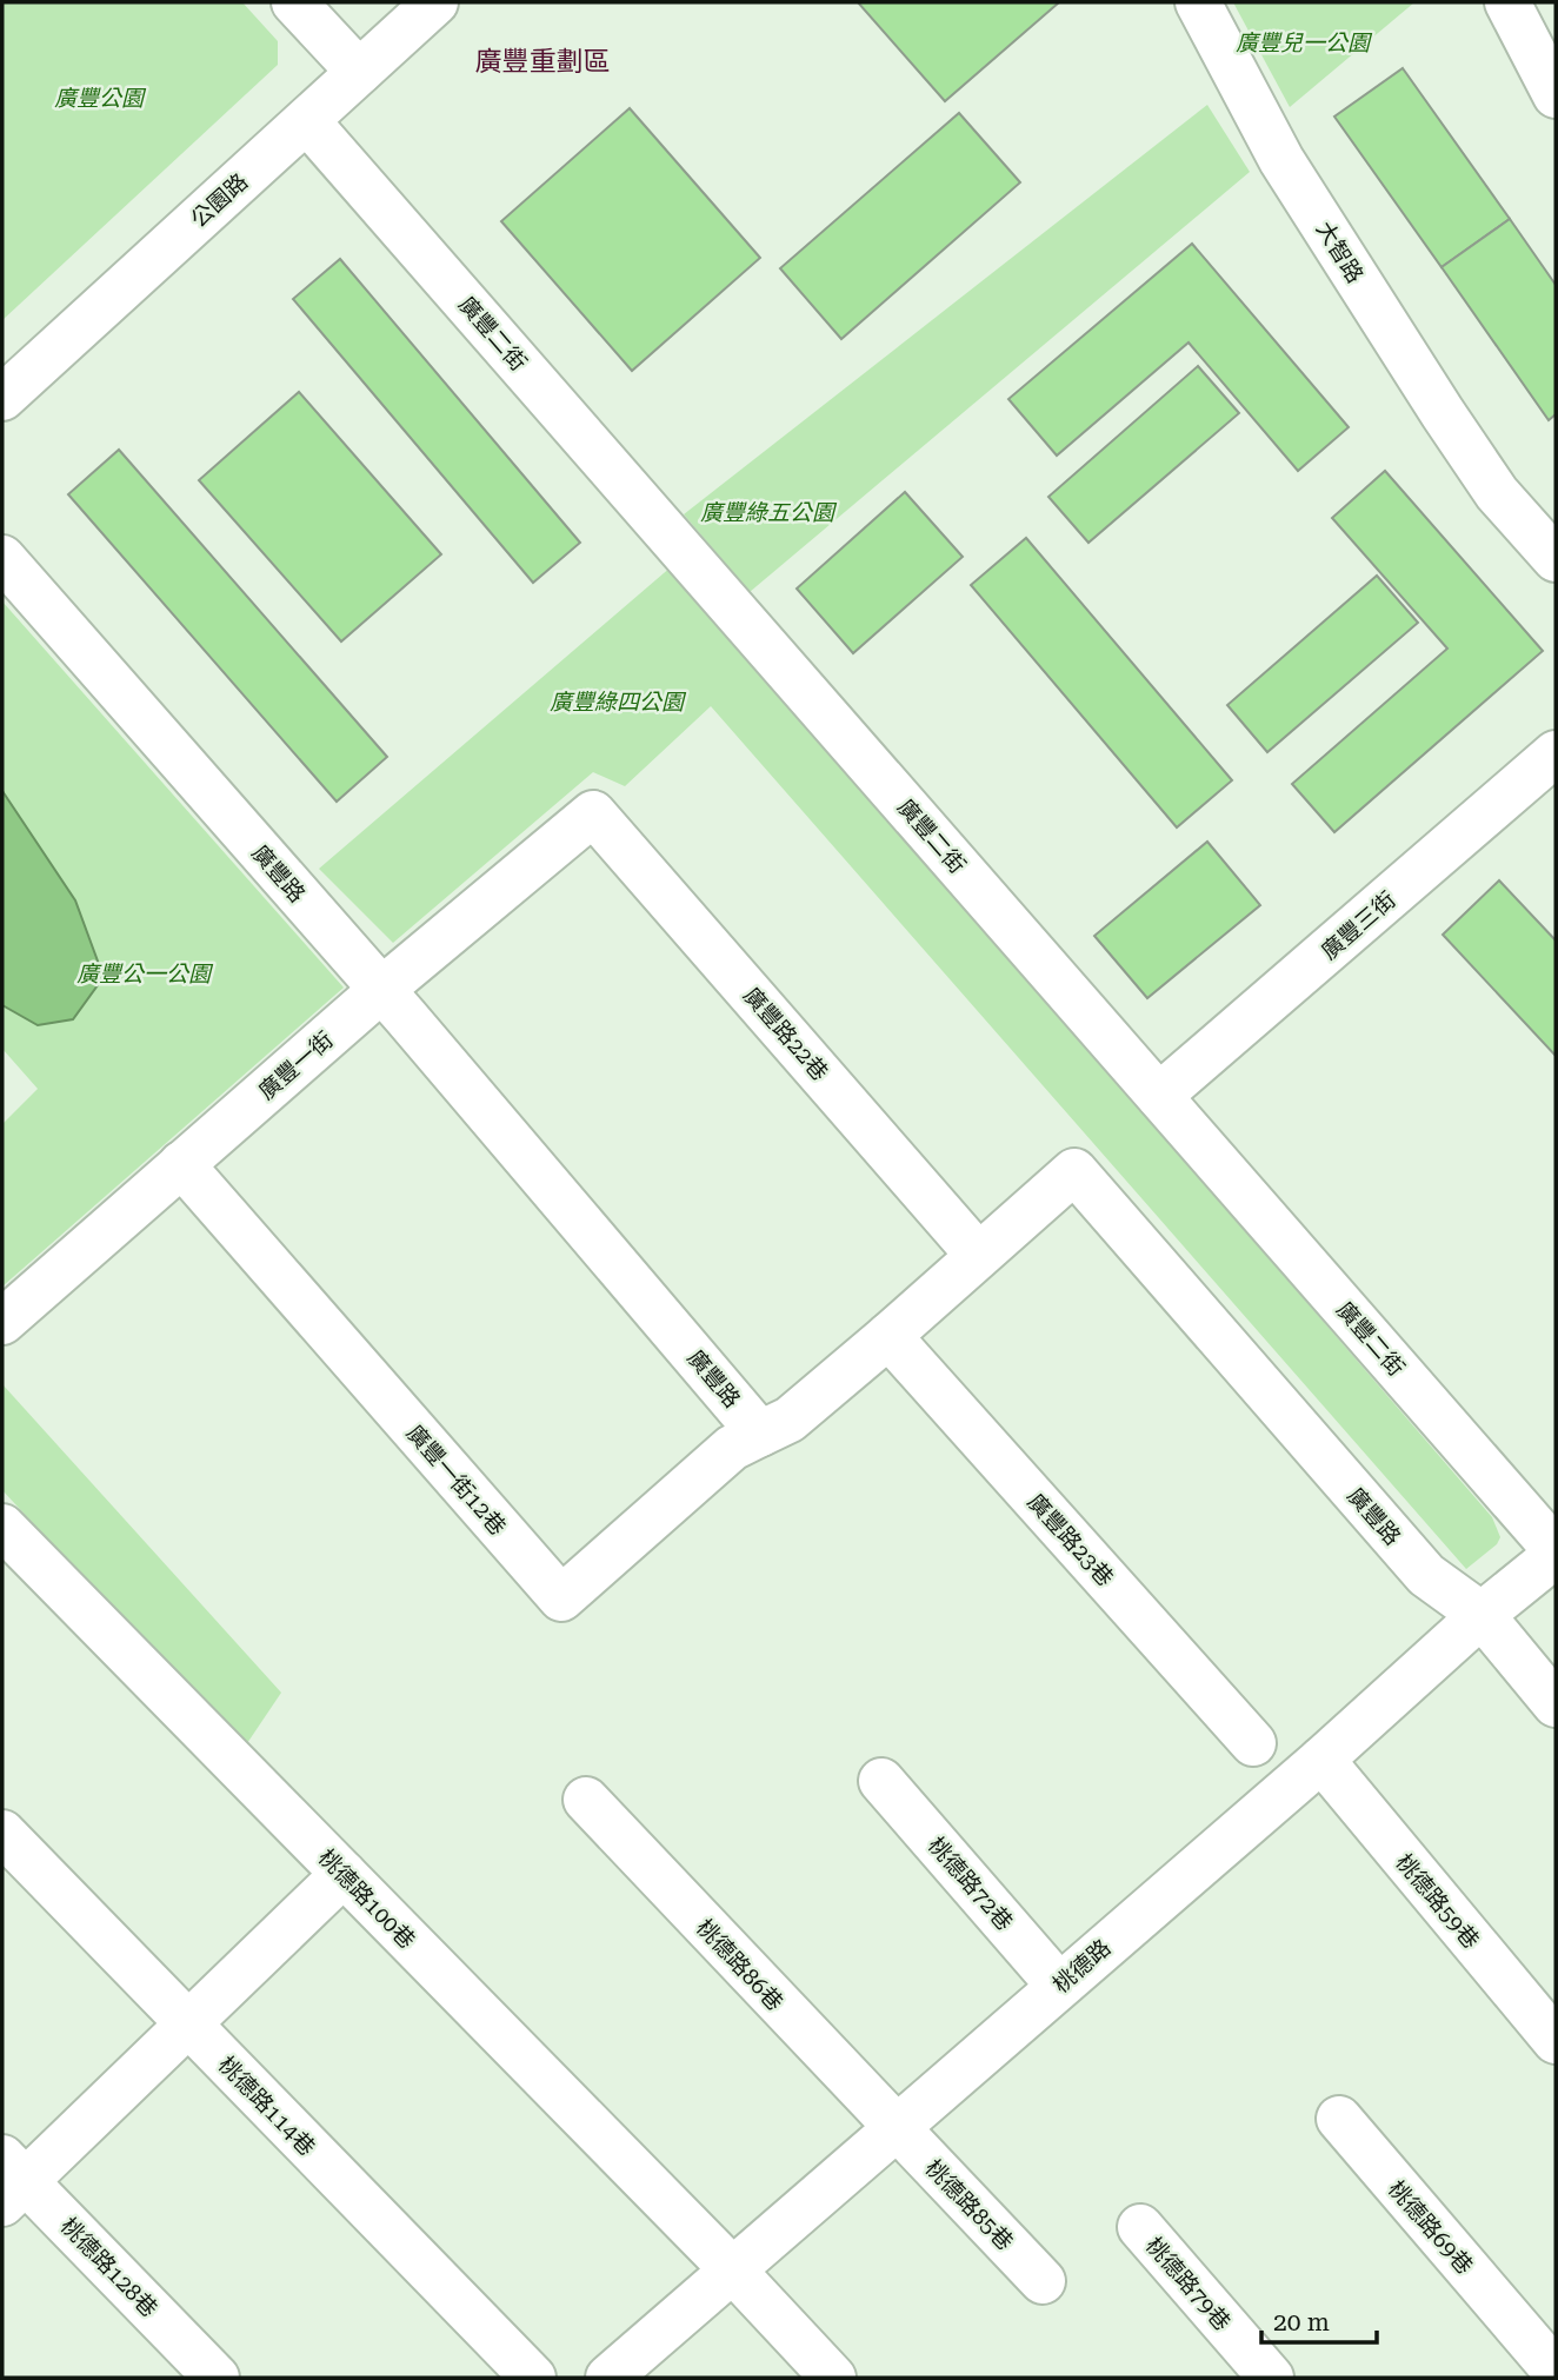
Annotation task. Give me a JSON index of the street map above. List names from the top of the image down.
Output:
{
  "streets": {
    "street": [
      "公園路",
      "大智路",
      "廣豐二街",
      "廣豐路",
      "廣豐三街",
      "廣豐路22巷",
      "廣豐一街",
      "廣豐一街12巷",
      "廣豐路23巷",
      "桃德路72巷",
      "桃德路100巷",
      "桃德路59巷",
      "桃德路86巷",
      "桃德路",
      "桃德路114巷",
      "桃德路85巷",
      "桃德路69巷",
      "桃德路128巷",
      "桃德路79巷"
    ]
  },
  "crossings": [
    ["公園路", "廣豐二街"],
    ["廣豐二街", "廣豐三街"],
    ["廣豐二街", "桃德路"],
    ["廣豐路", "廣豐路22巷"],
    ["廣豐路", "廣豐一街"],
    ["廣豐路", "廣豐一街12巷"],
    ["廣豐路", "廣豐路23巷"],
    ["廣豐路", "桃德路"],
    ["廣豐路22巷", "廣豐一街"],
    ["廣豐一街", "廣豐一街12巷"],
    ["桃德路72巷", "桃德路"],
    ["桃德路100巷", "桃德路"],
    ["桃德路59巷", "桃德路"],
    ["桃德路86巷", "桃德路"],
    ["桃德路86巷", "桃德路85巷"],
    ["桃德路", "桃德路85巷"]
  ],
  "districts": ["廣豐重劃區"],
  "parks": [
    "廣豐兒一公園",
    "廣豐公園",
    "廣豐綠五公園",
    "廣豐綠四公園",
    "廣豐公一公園"
  ],
  "scale_bar": "20 m"
}
